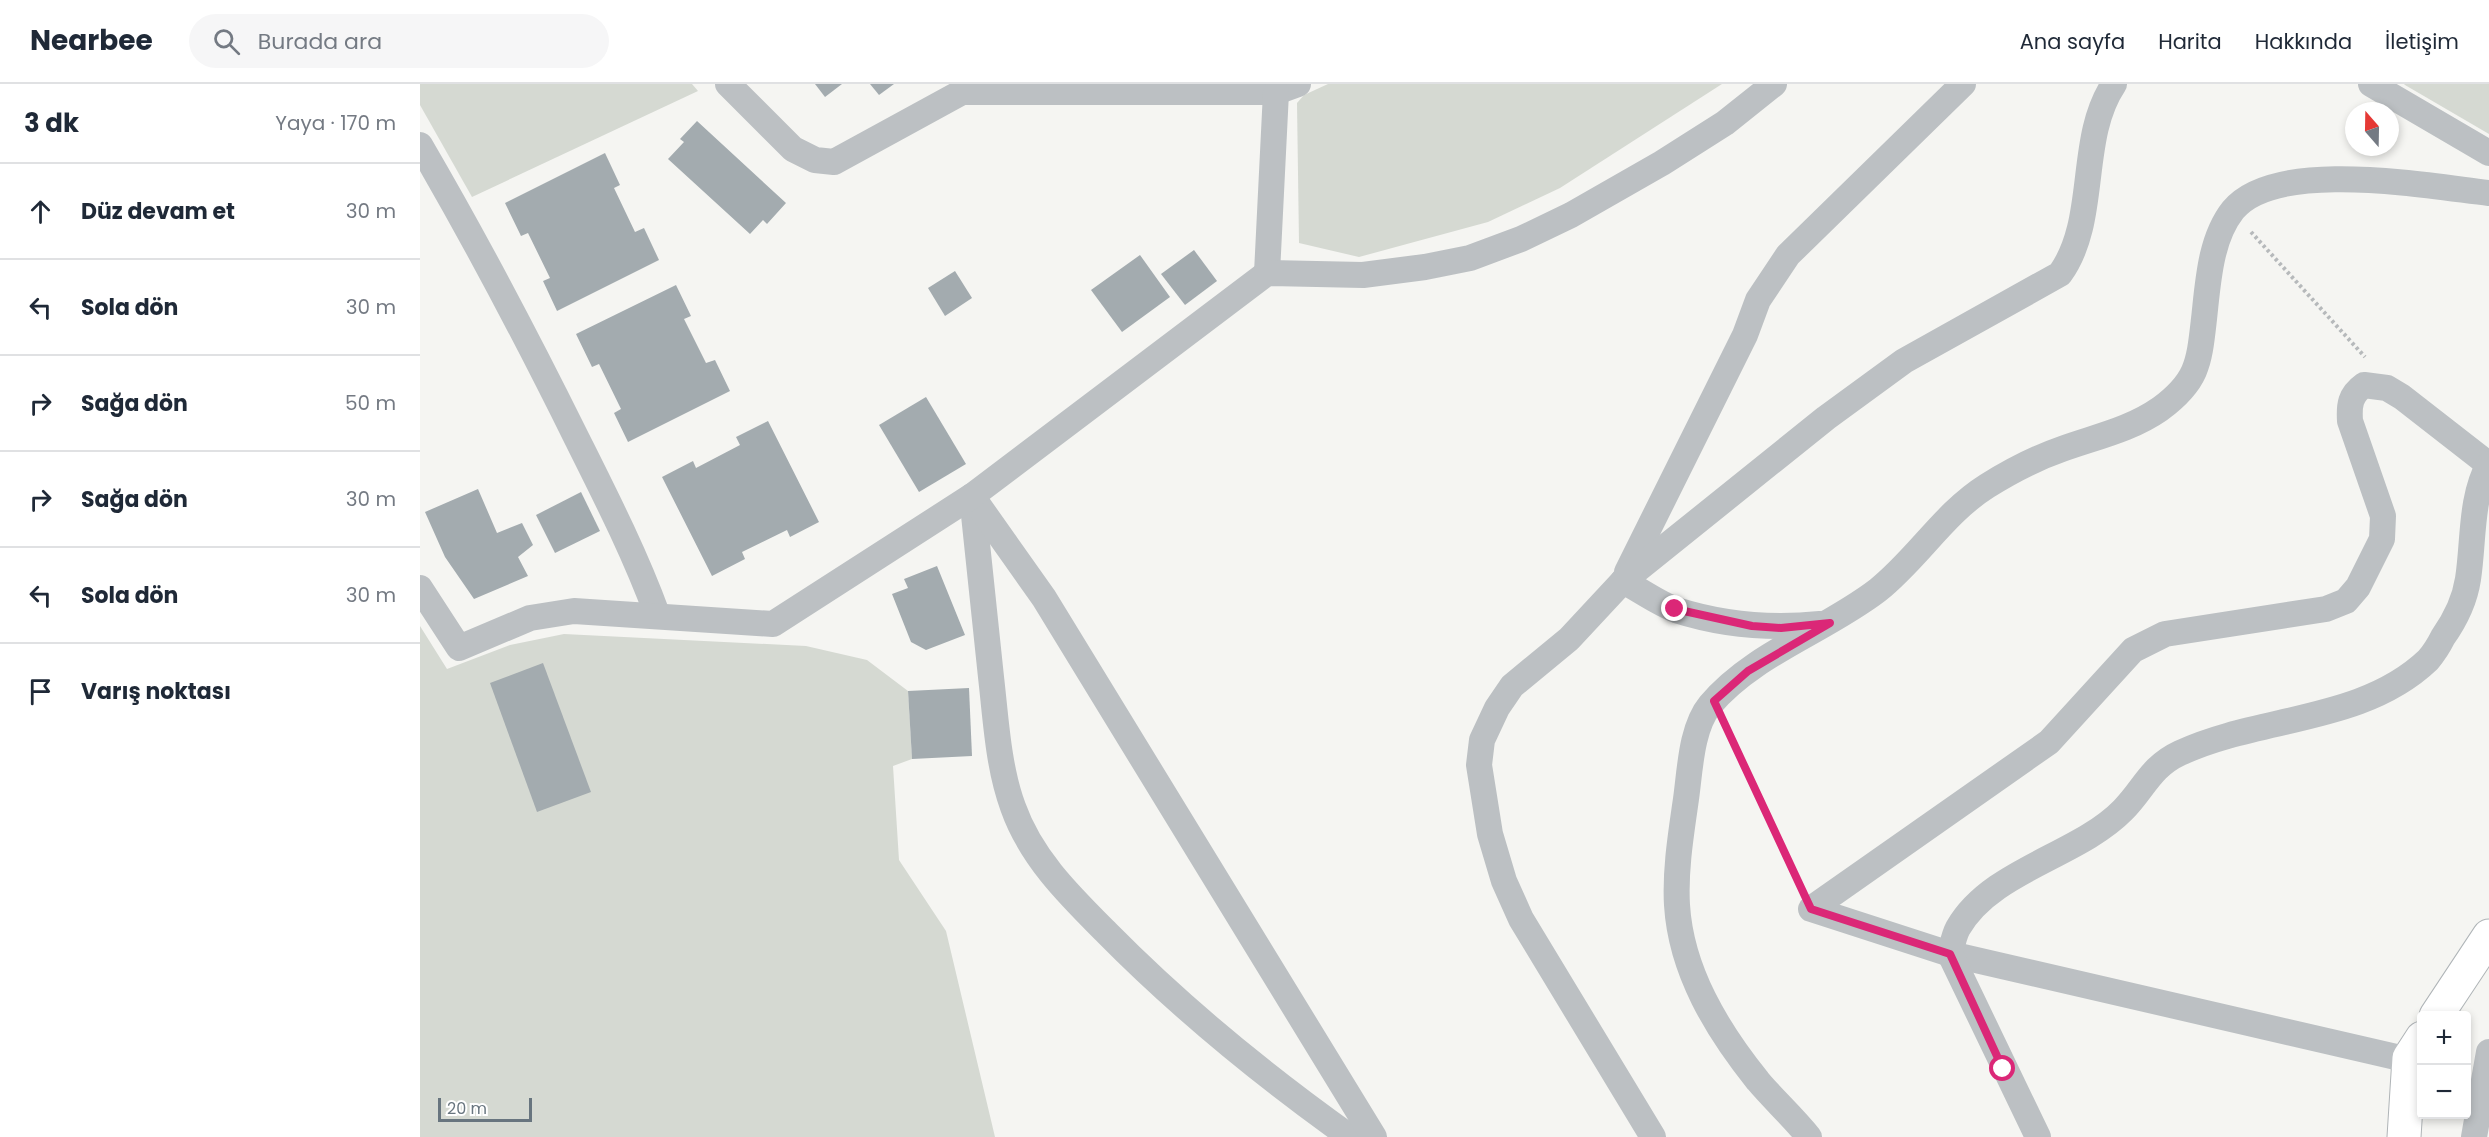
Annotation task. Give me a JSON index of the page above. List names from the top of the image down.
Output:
{
  "scale_bar": "20 m",
  "north": "top",
  "page": {
    "header": "Nearbee",
    "search": "Burada ara",
    "nav": [
      "Ana sayfa",
      "Harita",
      "Hakkında",
      "İletişim"
    ],
    "heading": ["3 dk", "Yaya · 170 m"],
    "list": [
      ["Düz devam et", "30 m"],
      ["Sola dön", "30 m"],
      ["Sağa dön", "50 m"],
      ["Sağa dön", "30 m"],
      ["Sola dön", "30 m"],
      "Varış noktası"
    ],
    "map_buttons": ["+", "−"],
    "scale": "20 m"
  }
}
